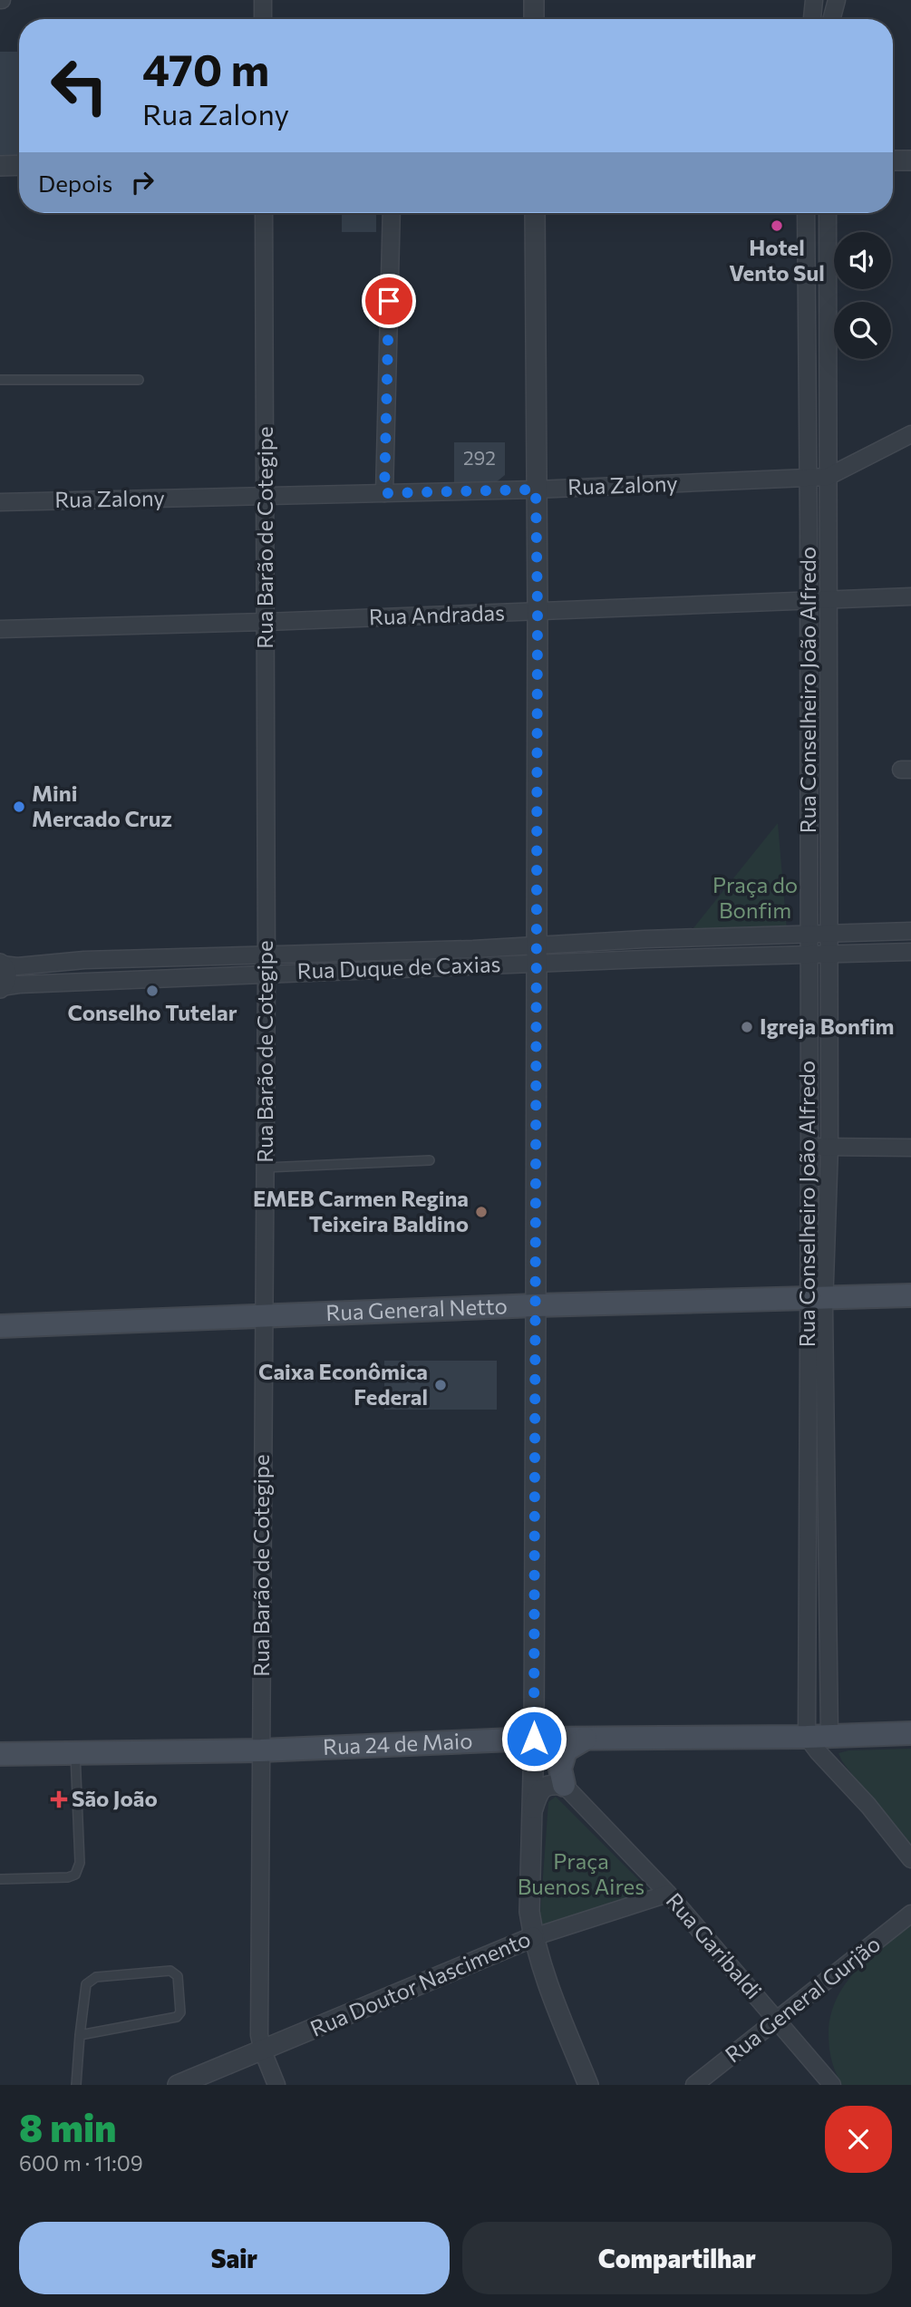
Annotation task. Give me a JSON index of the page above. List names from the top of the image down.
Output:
{
  "streets": {
    "main road": ["Rua General Netto", "Rua 24 de Maio"],
    "street": [
      "Rua Zalony",
      "Rua Barão de Cotegipe",
      "Rua Andradas",
      "Rua Conselheiro João Alfredo",
      "Rua Duque de Caxias",
      "Rua Garibaldi",
      "Rua Doutor Nascimento",
      "Rua General Gurjão"
    ]
  },
  "crossings": [
    ["Rua Zalony", "Rua Barão de Cotegipe"],
    ["Rua Zalony", "Rua Conselheiro João Alfredo"],
    ["Rua Barão de Cotegipe", "Rua Andradas"],
    ["Rua Barão de Cotegipe", "Rua Duque de Caxias"],
    ["Rua Barão de Cotegipe", "Rua General Netto"],
    ["Rua Barão de Cotegipe", "Rua 24 de Maio"],
    ["Rua Barão de Cotegipe", "Rua Doutor Nascimento"],
    ["Rua Andradas", "Rua Conselheiro João Alfredo"],
    ["Rua Conselheiro João Alfredo", "Rua Duque de Caxias"],
    ["Rua Conselheiro João Alfredo", "Rua General Netto"],
    ["Rua Conselheiro João Alfredo", "Rua 24 de Maio"],
    ["Rua Garibaldi", "Rua Doutor Nascimento"],
    ["Rua Garibaldi", "Rua General Gurjão"]
  ],
  "parks": ["Praça do Bonfim", "Praça Buenos Aires"],
  "places": {
    "other": [
      "Hotel Vento Sul",
      "Mini Mercado Cruz",
      "Conselho Tutelar",
      "Igreja Bonfim",
      "EMEB Carmen Regina Teixeira Baldino",
      "Caixa Econômica Federal"
    ],
    "health": ["São João"]
  },
  "house_numbers": ["292"],
  "page": {
    "turn": ["470 m", "Rua Zalony"],
    "then": "Depois",
    "heading": ["8 min", "600 m · 11:09"],
    "buttons": ["Sair", "Compartilhar"]
  }
}
